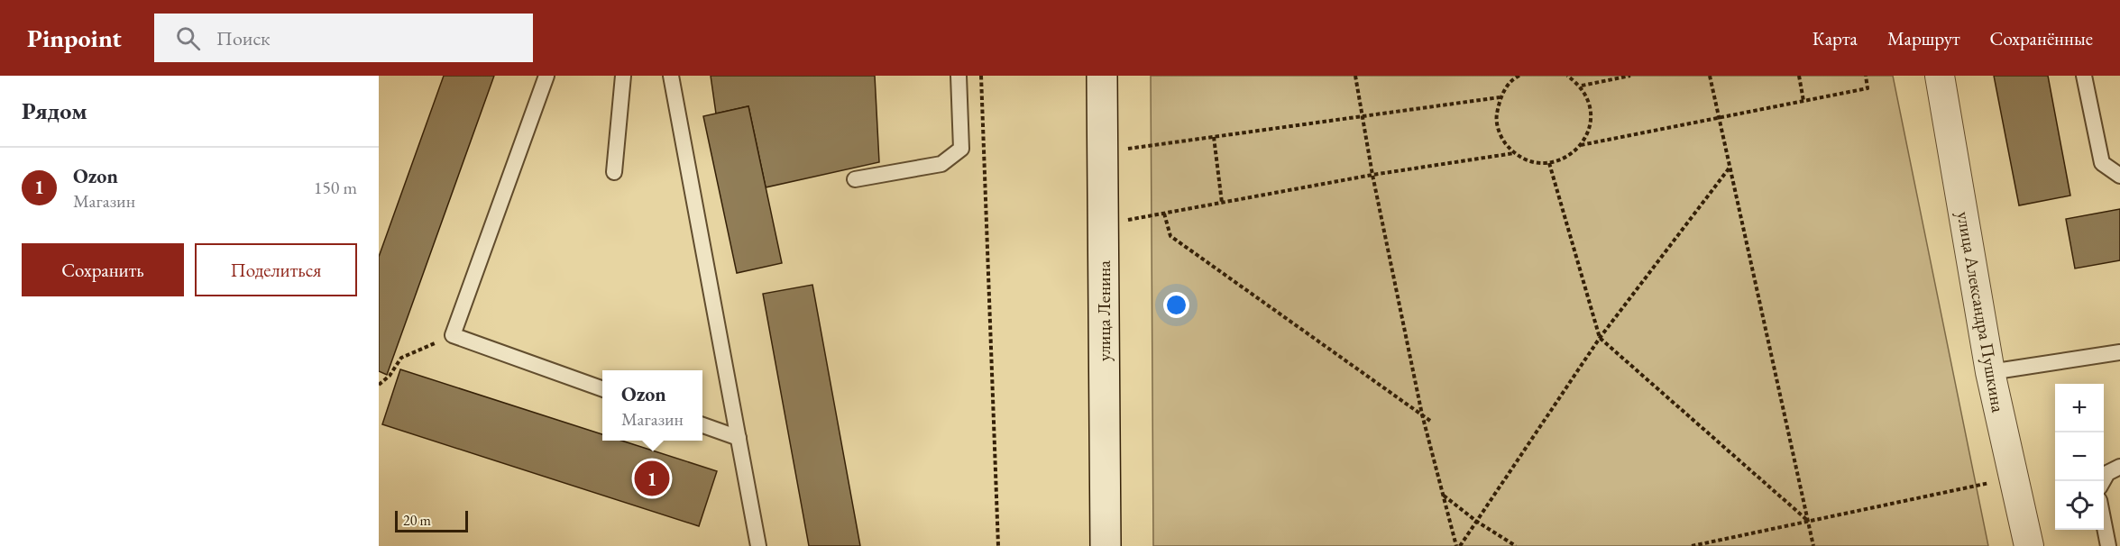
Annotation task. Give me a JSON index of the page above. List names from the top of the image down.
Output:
{
  "streets": {
    "street": ["улица Ленина", "улица Александра Пушкина"]
  },
  "scale_bar": "20 m",
  "page": {
    "header": "Pinpoint",
    "search": "Поиск",
    "nav": ["Карта", "Маршрут", "Сохранённые"],
    "heading": "Рядом",
    "list": [
      {
        "mark": "1",
        "name": "Ozon",
        "note": "Магазин",
        "value": "150 m"
      }
    ],
    "buttons": ["Сохранить", "Поделиться"],
    "popup": ["Ozon", "Магазин"],
    "map_buttons": ["+", "−"],
    "pins": "1",
    "scale": "20 m"
  }
}
